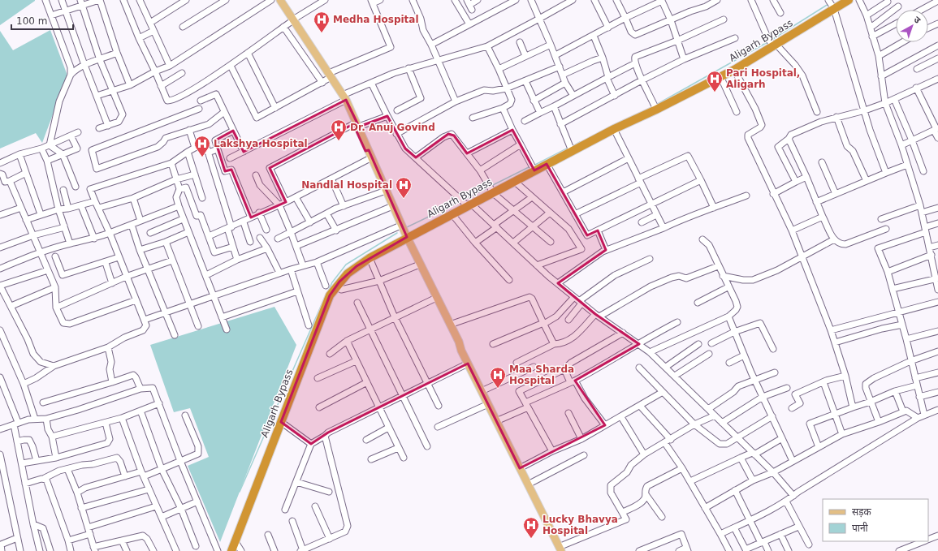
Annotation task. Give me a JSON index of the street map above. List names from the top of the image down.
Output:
{
  "streets": {
    "highway": ["Aligarh Bypass"]
  },
  "places": {
    "hospital": [
      "Medha Hospital",
      "Pari Hospital, Aligarh",
      "Dr. Anuj Govind",
      "Lakshya Hospital",
      "Nandlal Hospital",
      "Maa Sharda Hospital",
      "Lucky Bhavya Hospital"
    ]
  },
  "legend": ["सड़क", "पानी"],
  "scale_bar": "100 m",
  "north": "top right"
}
